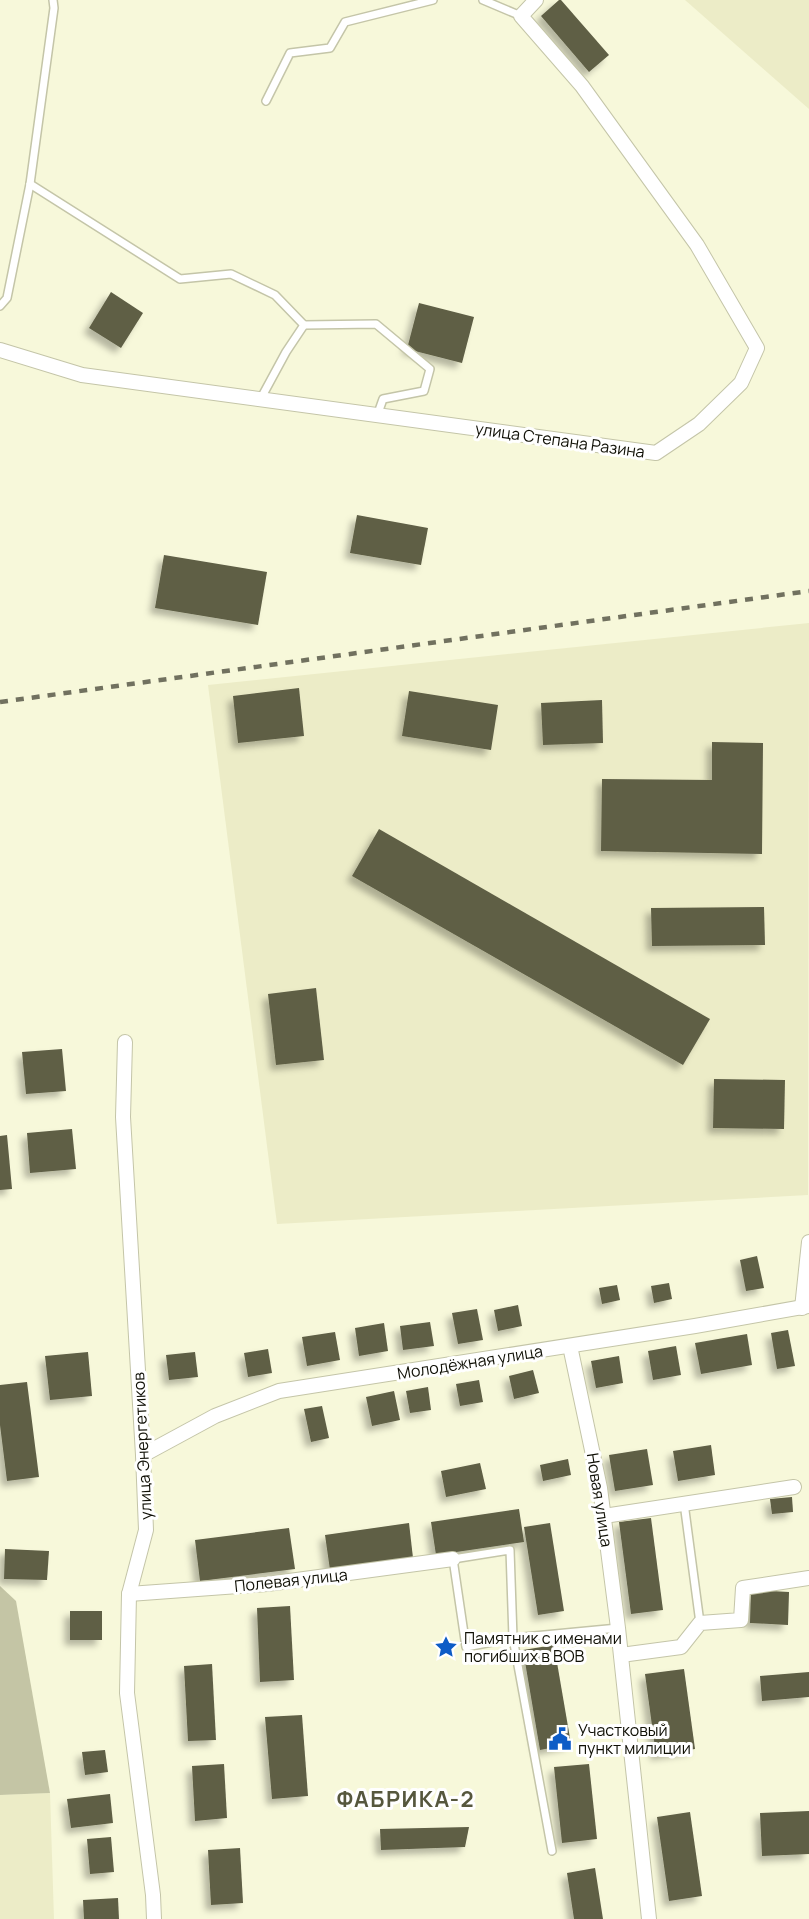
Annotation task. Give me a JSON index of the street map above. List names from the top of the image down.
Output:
{
  "streets": {
    "street": [
      "улица Степана Разина",
      "Молодёжная улица",
      "улица Энергетиков",
      "Новая улица",
      "Полевая улица"
    ]
  },
  "crossings": [
    ["Молодёжная улица", "улица Энергетиков"],
    ["Молодёжная улица", "Новая улица"],
    ["улица Энергетиков", "Полевая улица"]
  ],
  "districts": ["ФАБРИКА-2"],
  "places": {
    "place": ["Памятник с именами погибших в ВОВ"],
    "public building": ["Участковый пункт милиции"]
  }
}
